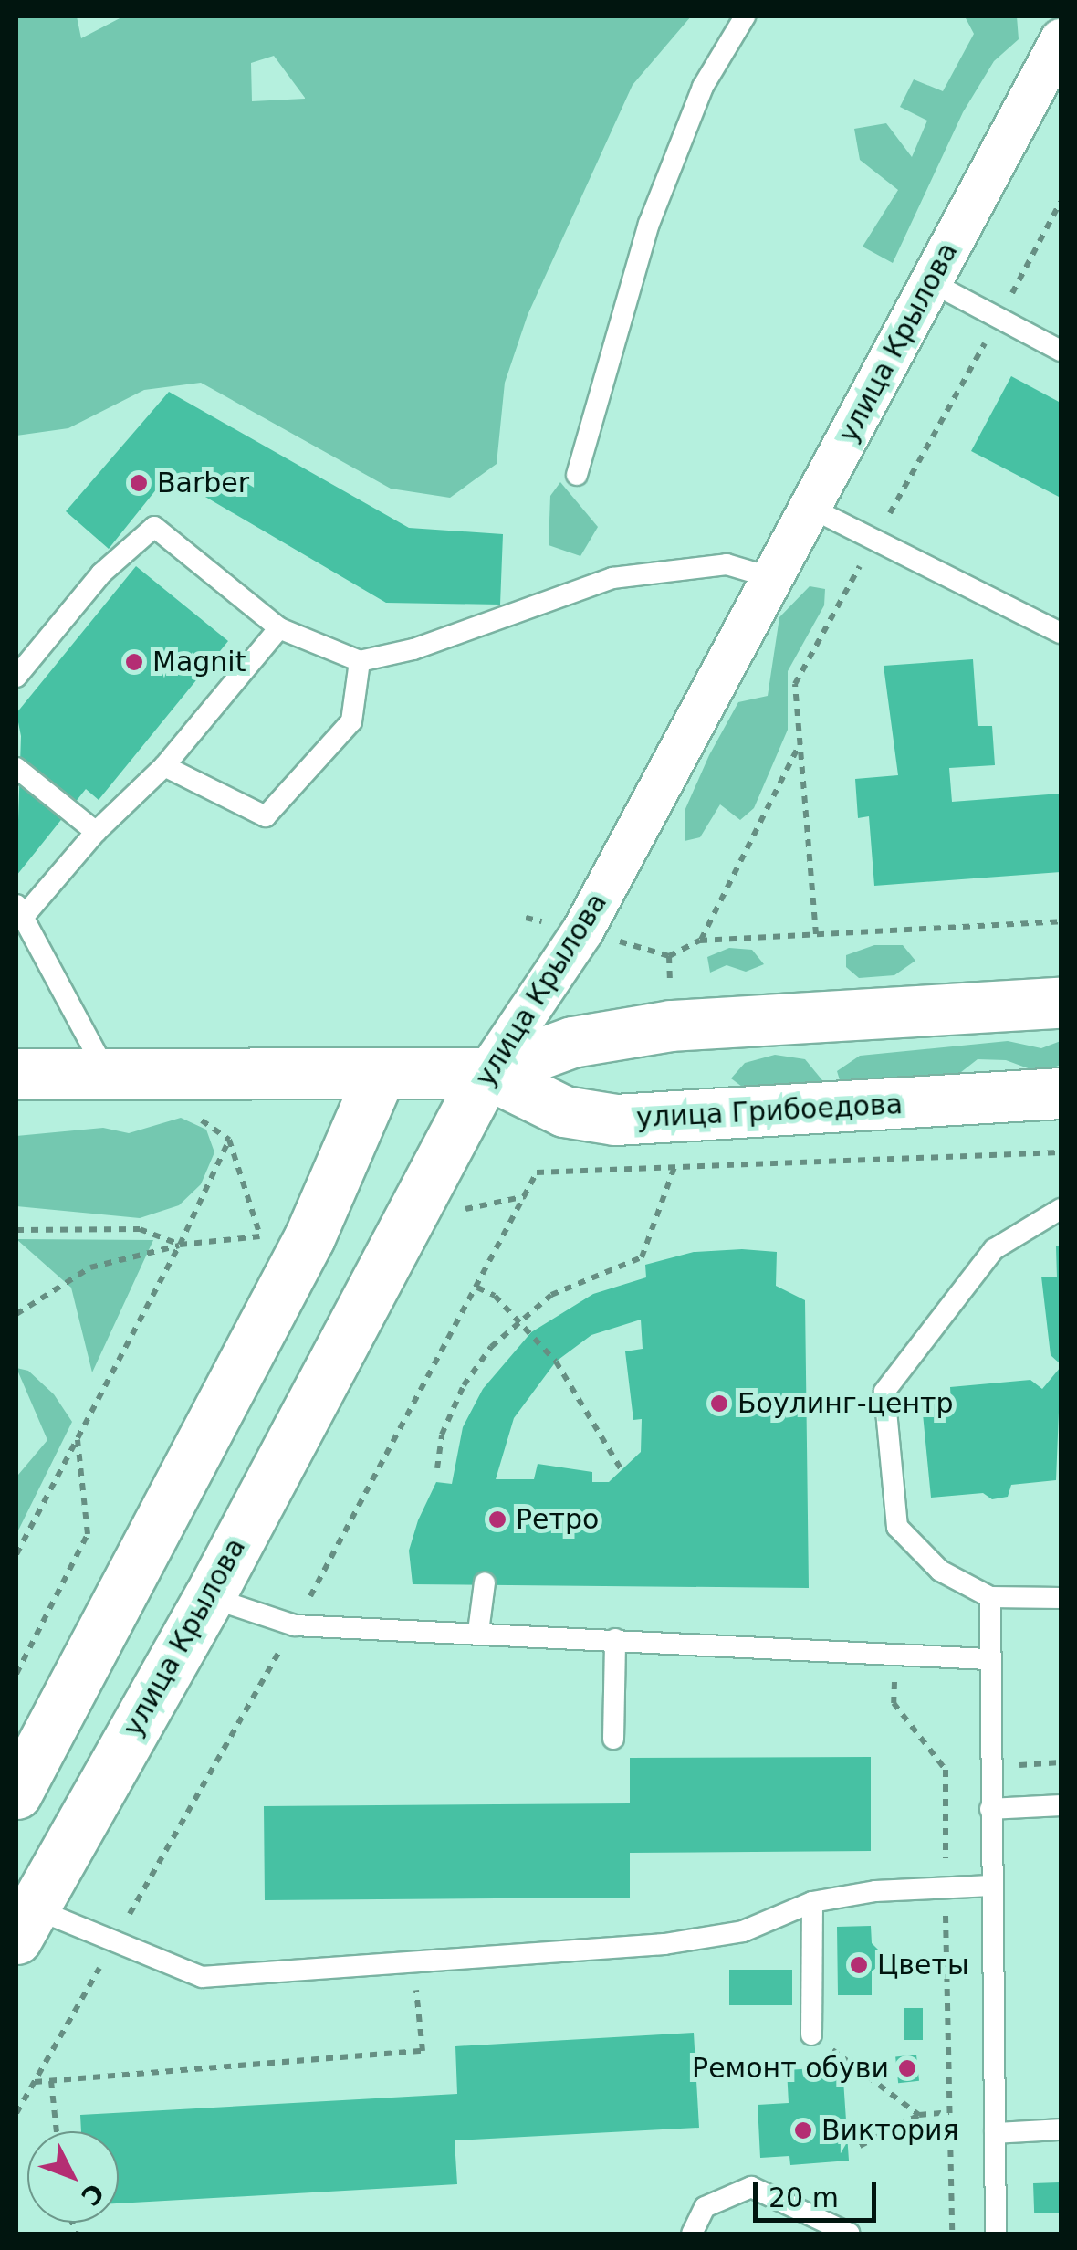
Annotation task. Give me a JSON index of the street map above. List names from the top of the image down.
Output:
{
  "streets": {
    "main road": ["улица Крылова", "улица Грибоедова"]
  },
  "crossings": [
    ["улица Крылова", "улица Грибоедова"]
  ],
  "places": [
    "Barber",
    "Magnit",
    "Боулинг-центр",
    "Ретро",
    "Цветы",
    "Ремонт обуви",
    "Виктория"
  ],
  "scale_bar": "20 m",
  "north": "bottom right"
}
